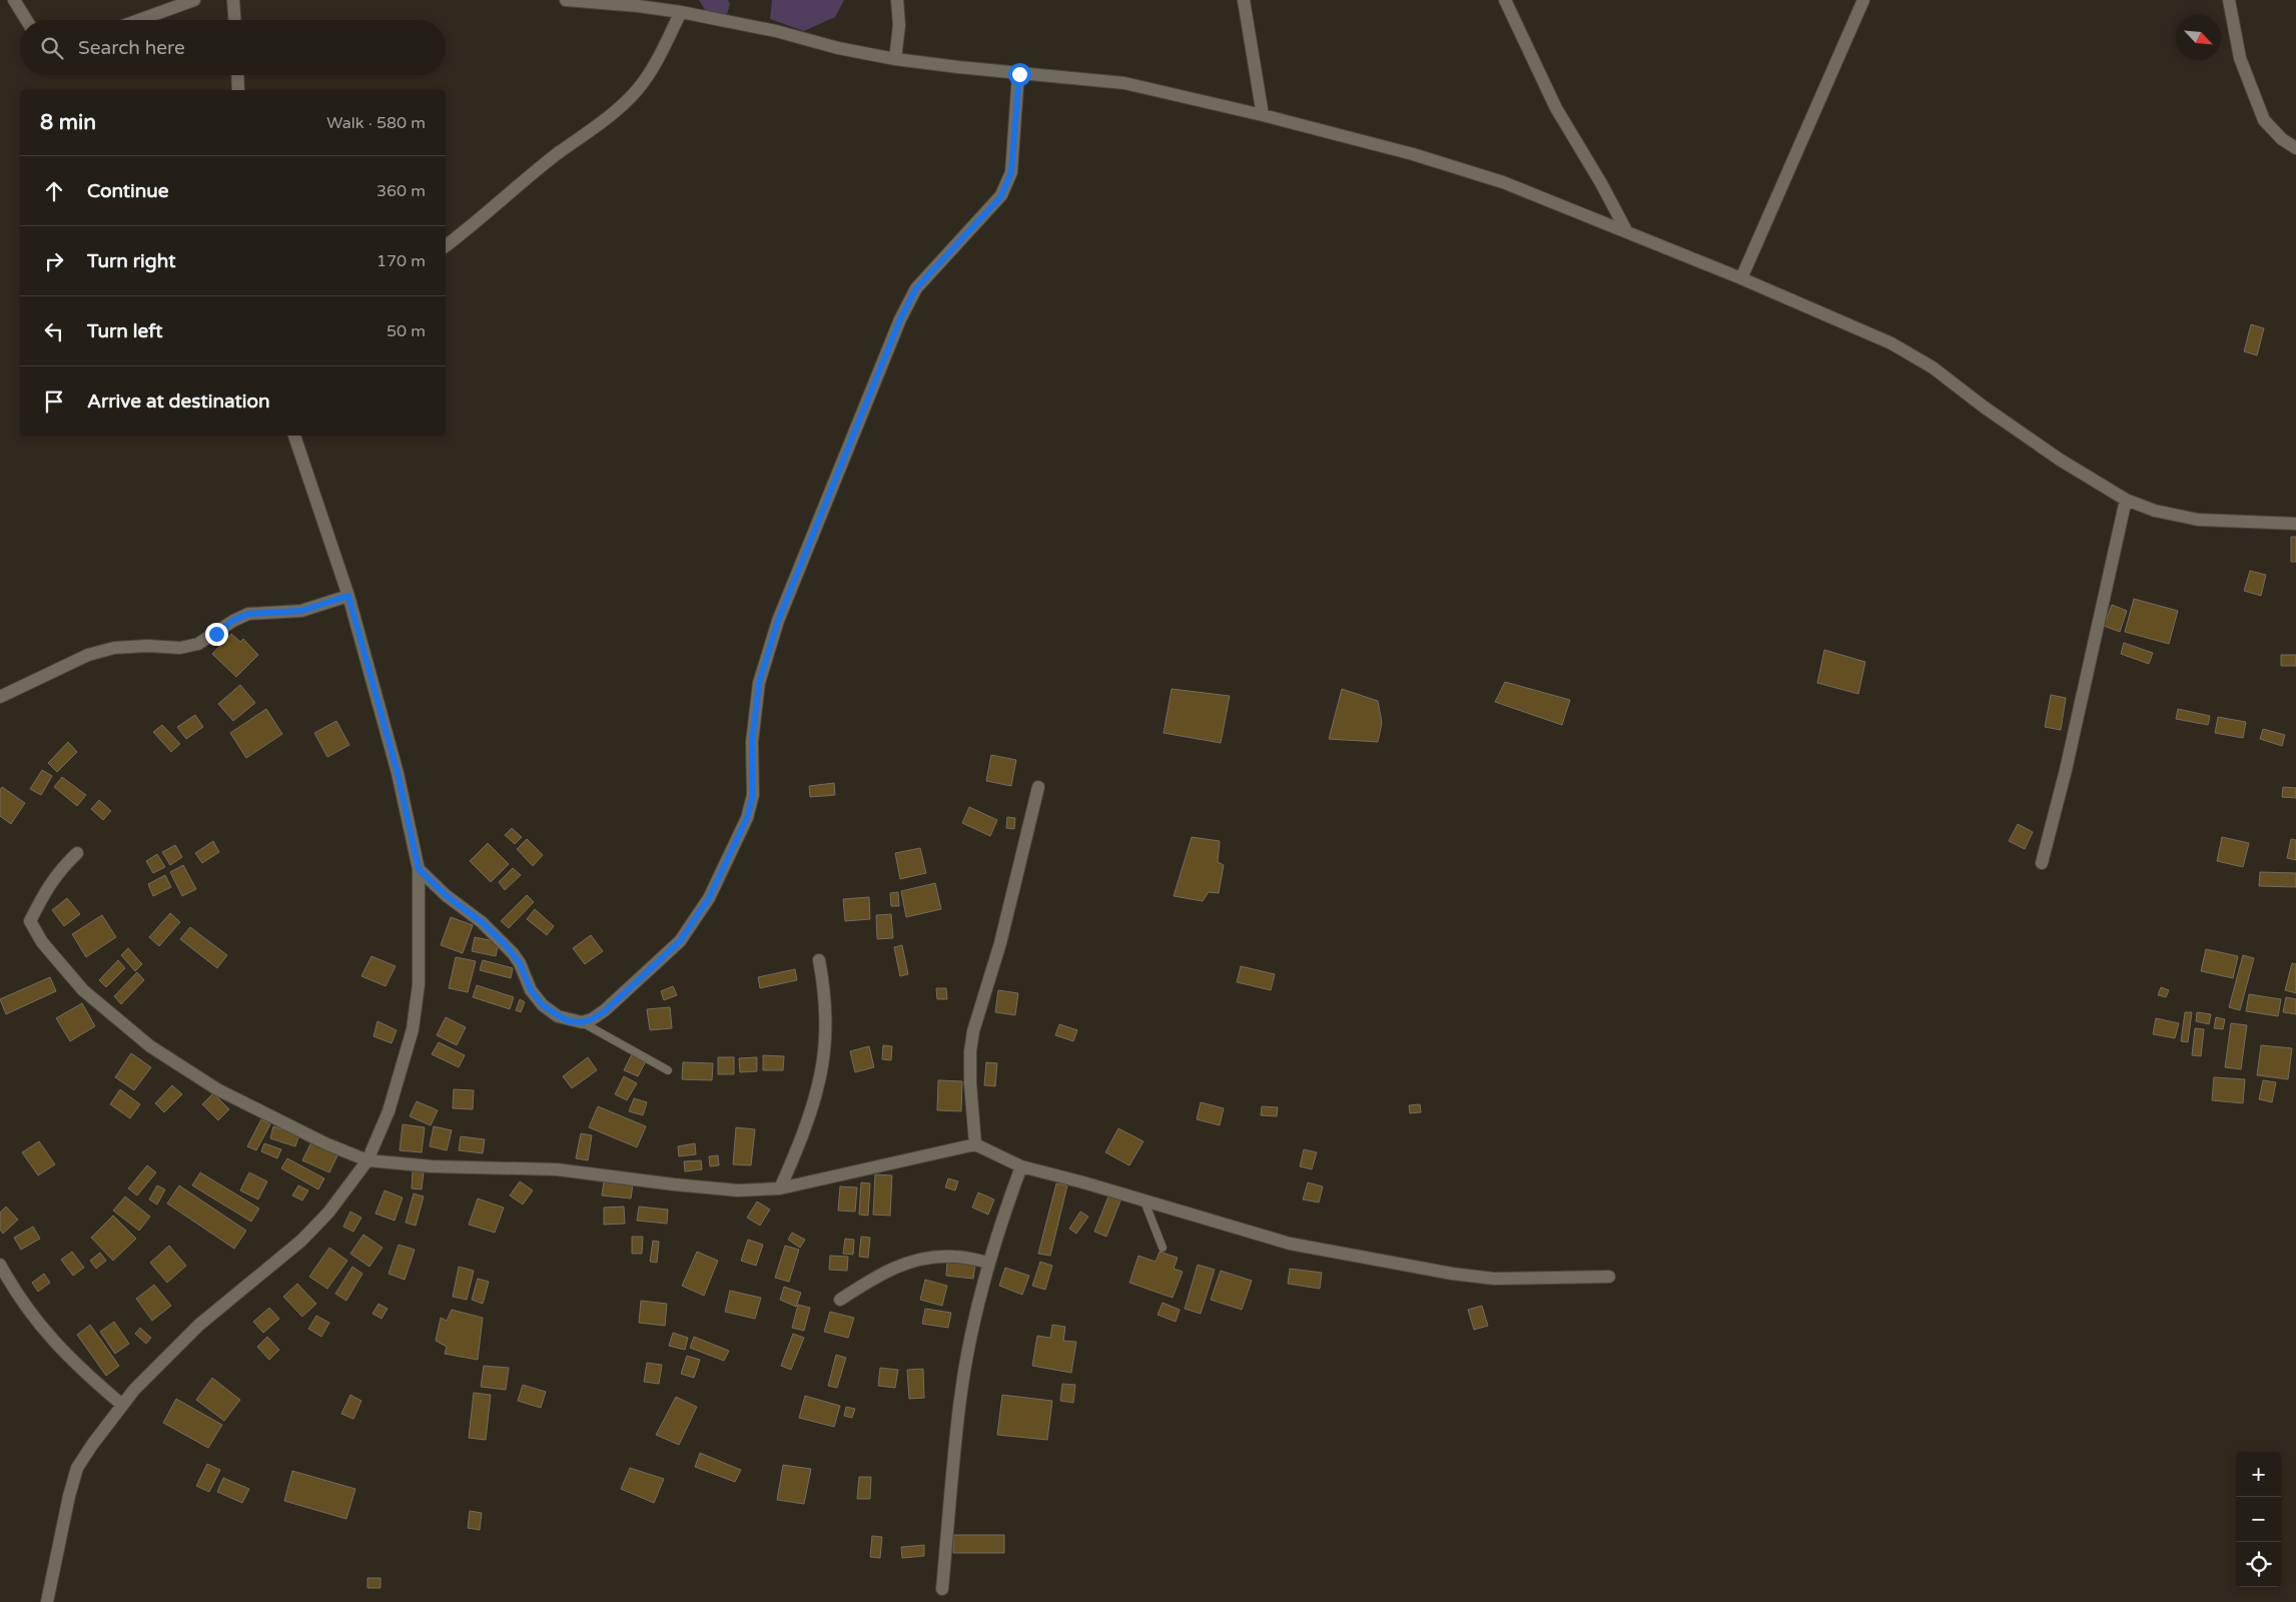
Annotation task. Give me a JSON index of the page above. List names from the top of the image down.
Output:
{
  "north": "bottom right",
  "page": {
    "search": "Search here",
    "heading": ["8 min", "Walk · 580 m"],
    "list": [
      ["Continue", "360 m"],
      ["Turn right", "170 m"],
      ["Turn left", "50 m"],
      "Arrive at destination"
    ],
    "map_buttons": ["+", "−"]
  }
}
